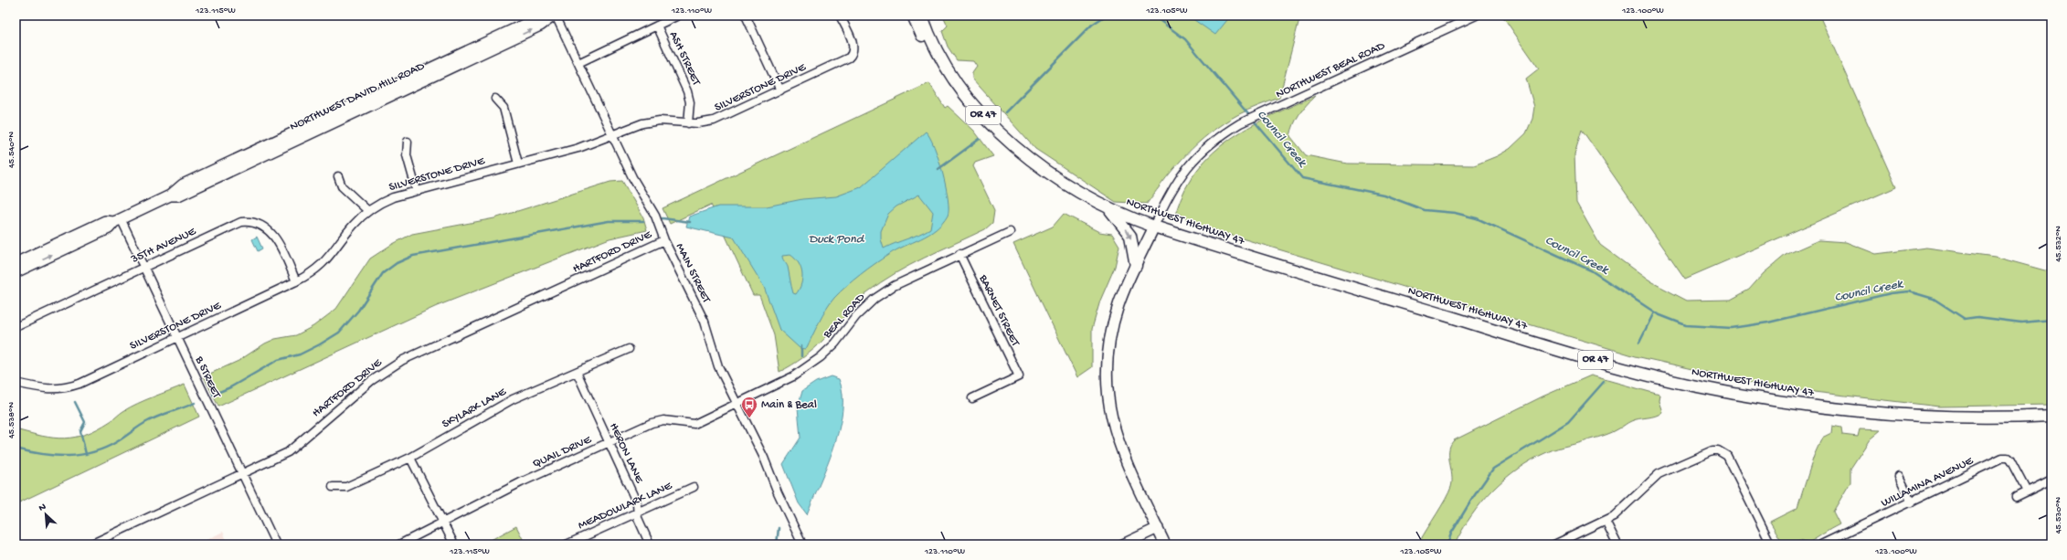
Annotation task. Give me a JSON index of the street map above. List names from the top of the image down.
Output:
{
  "streets": {
    "main road": ["OR 47", "NORTHWEST HIGHWAY 47"],
    "street": [
      "ASH STREET",
      "NORTHWEST BEAL ROAD",
      "SILVERSTONE DRIVE",
      "NORTHWEST DAVID HILL ROAD",
      "35TH AVENUE",
      "HARTFORD DRIVE",
      "MAIN STREET",
      "BARNET STREET",
      "BEAL ROAD",
      "B STREET",
      "SKYLARK LANE",
      "QUAIL DRIVE",
      "HERON LANE",
      "WILLAMINA AVENUE",
      "MEADOWLARK LANE"
    ]
  },
  "crossings": [
    ["ASH STREET", "SILVERSTONE DRIVE"],
    ["NORTHWEST BEAL ROAD", "NORTHWEST HIGHWAY 47"],
    ["SILVERSTONE DRIVE", "35TH AVENUE"],
    ["SILVERSTONE DRIVE", "MAIN STREET"],
    ["SILVERSTONE DRIVE", "B STREET"],
    ["NORTHWEST DAVID HILL ROAD", "MAIN STREET"],
    ["NORTHWEST DAVID HILL ROAD", "B STREET"],
    ["35TH AVENUE", "B STREET"],
    ["HARTFORD DRIVE", "MAIN STREET"],
    ["HARTFORD DRIVE", "B STREET"],
    ["MAIN STREET", "BEAL ROAD"],
    ["MAIN STREET", "QUAIL DRIVE"],
    ["BARNET STREET", "BEAL ROAD"],
    ["BEAL ROAD", "QUAIL DRIVE"],
    ["SKYLARK LANE", "HERON LANE"],
    ["QUAIL DRIVE", "HERON LANE"],
    ["HERON LANE", "MEADOWLARK LANE"]
  ],
  "water": ["Council Creek", "Duck Pond"],
  "places": {
    "bus stop": ["Main & Beal"]
  },
  "north": "top left",
  "coordinates": [
    "123.115°W",
    "123.110°W",
    "123.105°W",
    "123.100°W",
    "45.540°N",
    "45.532°N",
    "45.538°N",
    "45.530°N"
  ]
}
